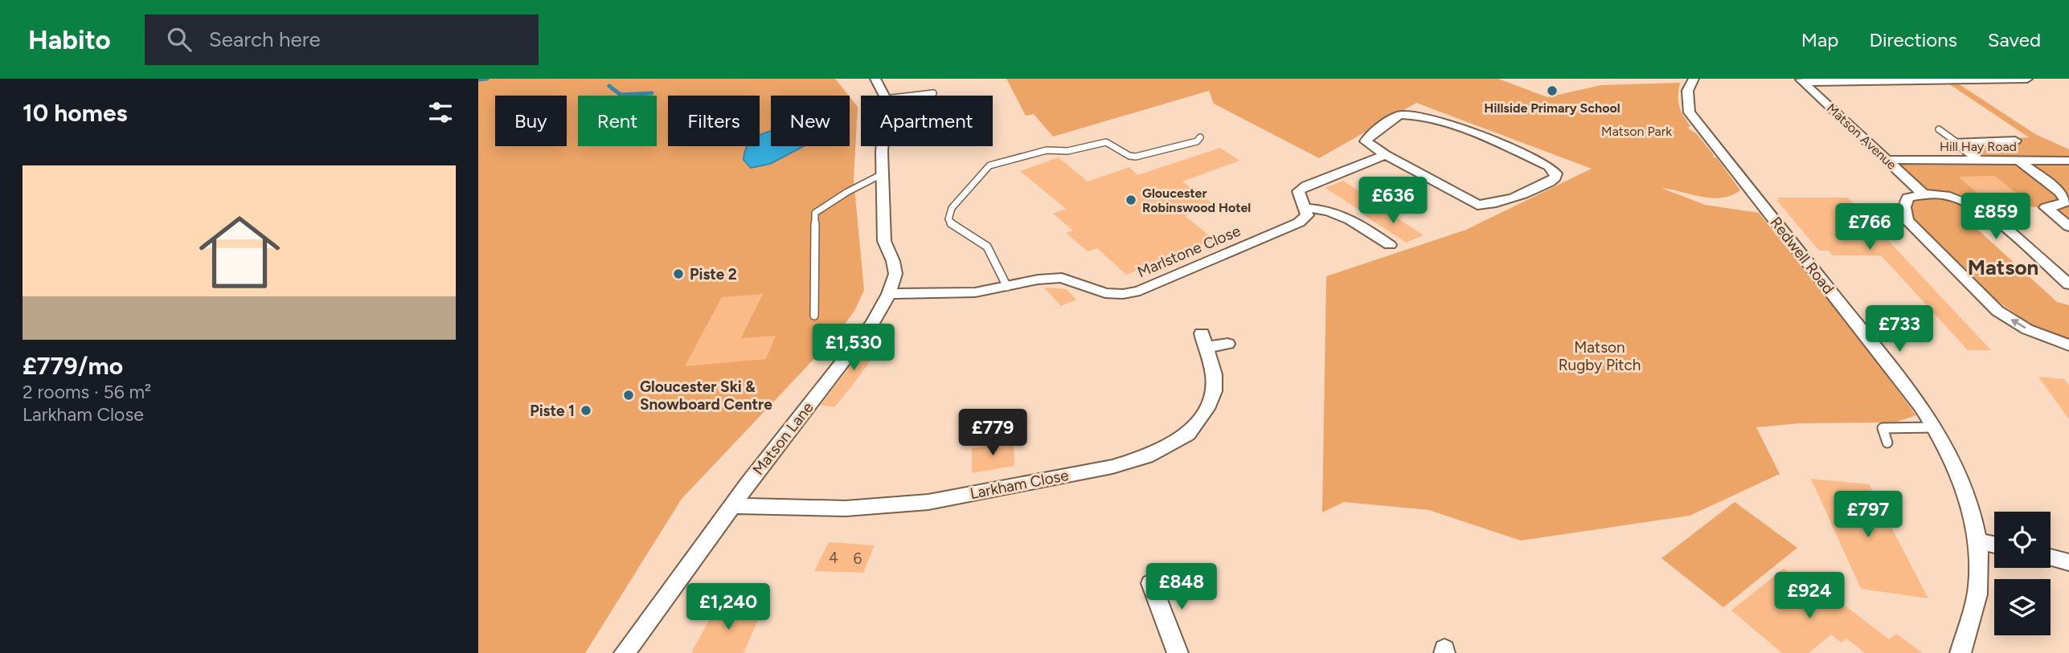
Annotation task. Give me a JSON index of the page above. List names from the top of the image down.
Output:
{
  "streets": {
    "street": [
      "Matson Avenue",
      "Hill Hay Road",
      "Marlstone Close",
      "Redwell Road",
      "Matson Lane",
      "Larkham Close"
    ]
  },
  "crossings": [
    ["Matson Avenue", "Hill Hay Road"],
    ["Matson Lane", "Larkham Close"]
  ],
  "districts": ["Matson"],
  "parks": ["Matson Park", "Matson Rugby Pitch"],
  "places": [
    "Hillside Primary School",
    "Gloucester Robinswood Hotel",
    "Piste 2",
    "Gloucester Ski & Snowboard Centre",
    "Piste 1"
  ],
  "house_numbers": ["4", "6"],
  "page": {
    "header": "Habito",
    "search": "Search here",
    "nav": ["Map", "Directions", "Saved"],
    "heading": "10 homes",
    "chip": [
      "Buy",
      "Rent",
      "Filters",
      "New",
      "Apartment"
    ],
    "list": [
      {
        "name": "£779/mo",
        "note": "2 rooms · 56 m² · Larkham Close"
      }
    ],
    "price": [
      "£636",
      "£859",
      "£766",
      "£733",
      "£1,530",
      "£779",
      "£797",
      "£848",
      "£924",
      "£1,240"
    ]
  }
}
